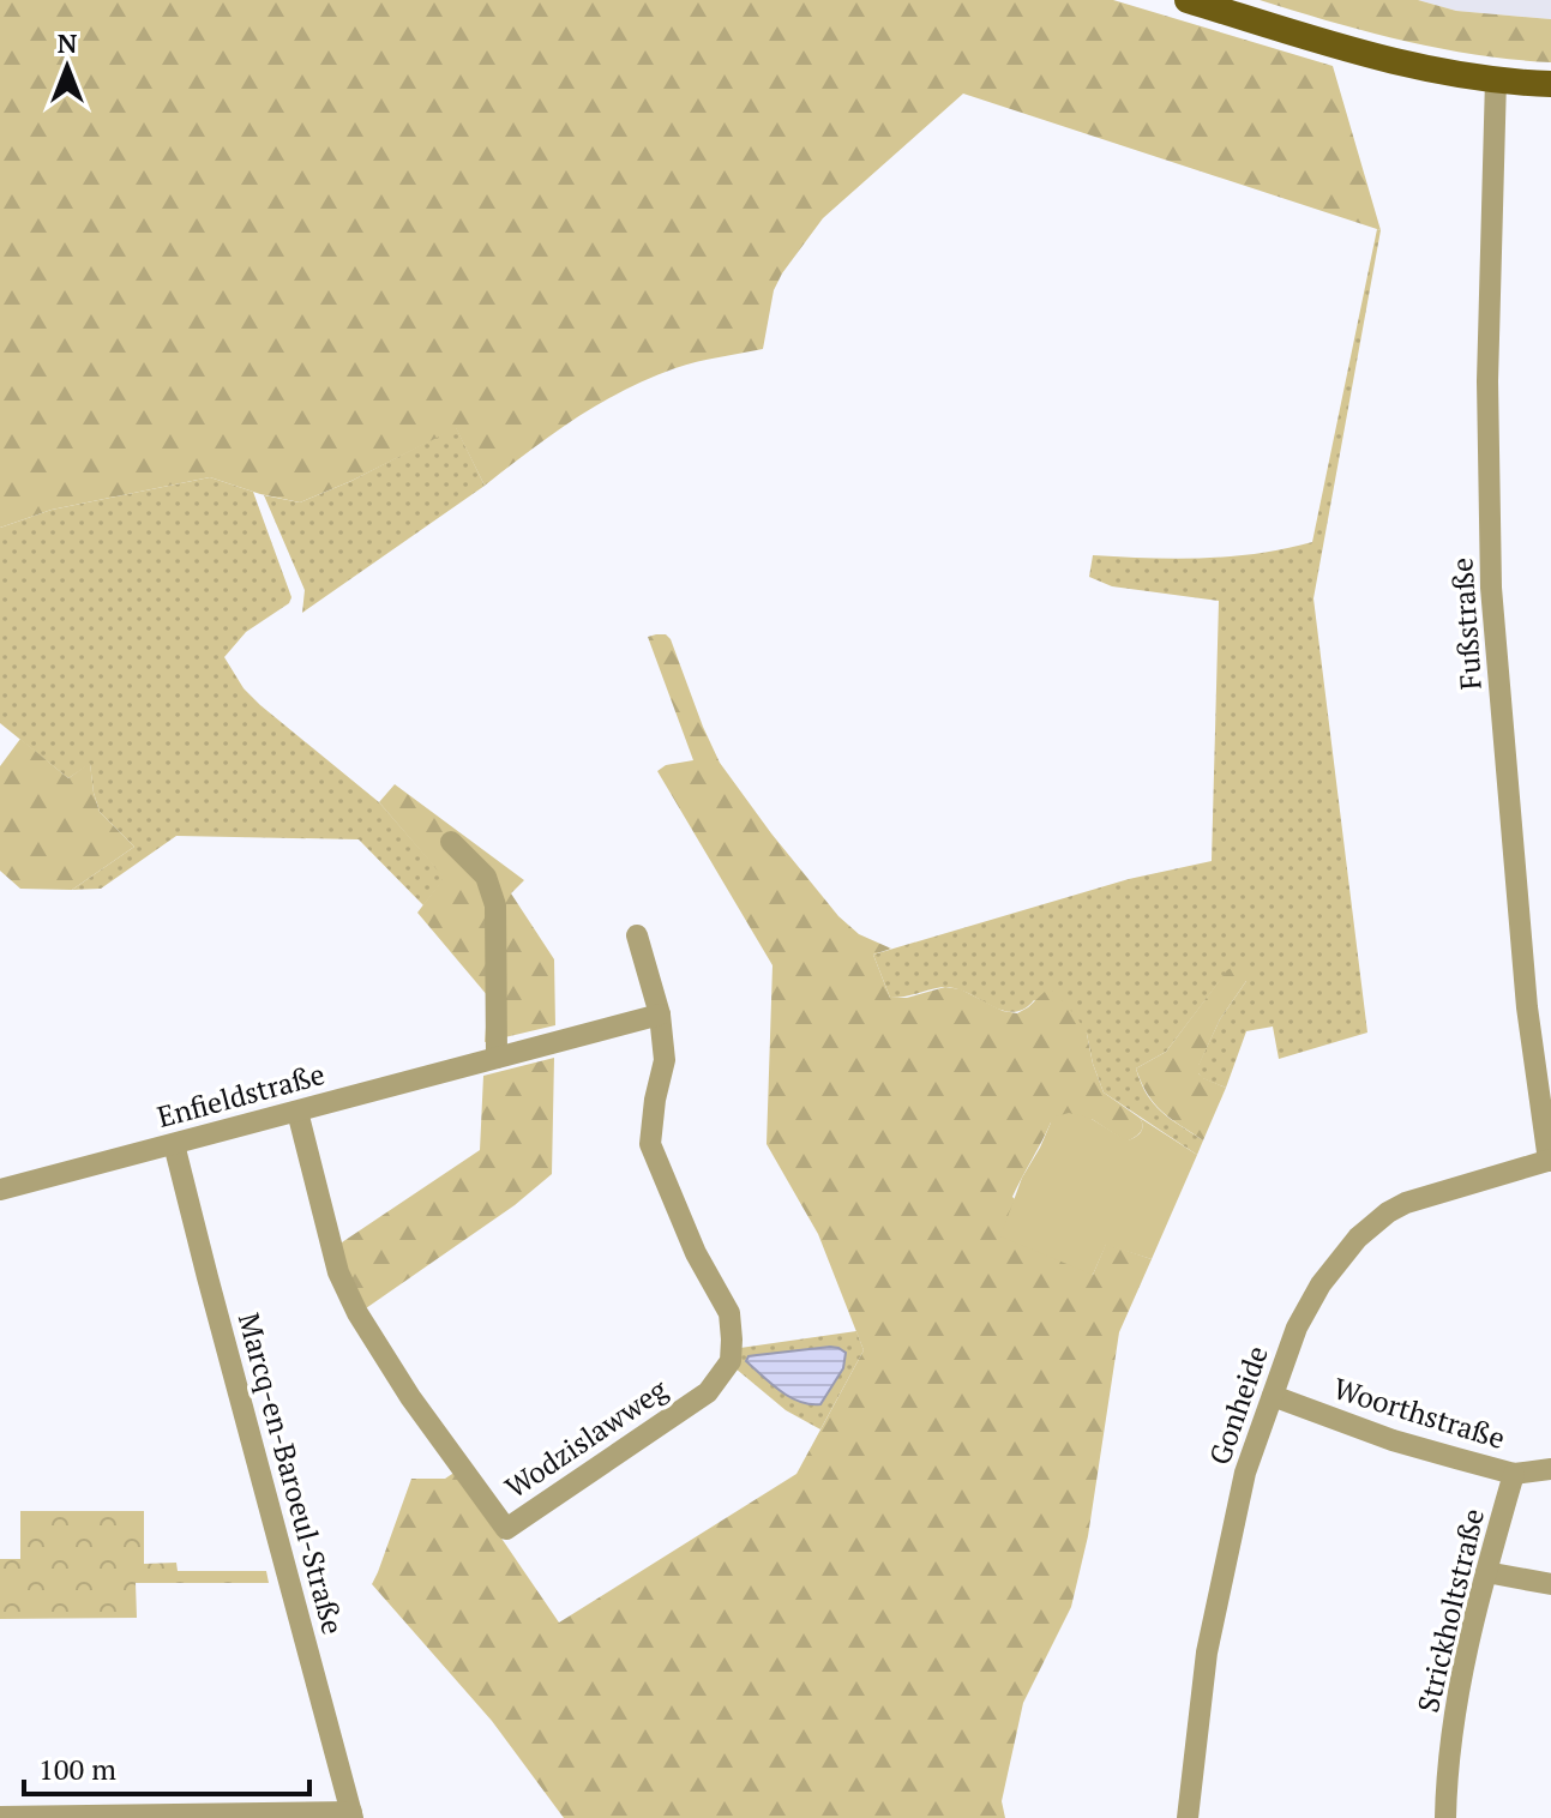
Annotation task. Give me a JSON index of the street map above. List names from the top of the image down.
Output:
{
  "streets": {
    "street": [
      "Fußstraße",
      "Enfieldstraße",
      "Gonheide",
      "Woorthstraße",
      "Wodzislawweg",
      "Marcq-en-Baroeul-Straße",
      "Strickholtstraße"
    ]
  },
  "crossings": [
    ["Fußstraße", "Gonheide"],
    ["Enfieldstraße", "Wodzislawweg"],
    ["Enfieldstraße", "Marcq-en-Baroeul-Straße"],
    ["Gonheide", "Woorthstraße"],
    ["Woorthstraße", "Strickholtstraße"]
  ],
  "scale_bar": "100 m",
  "north": "top"
}
